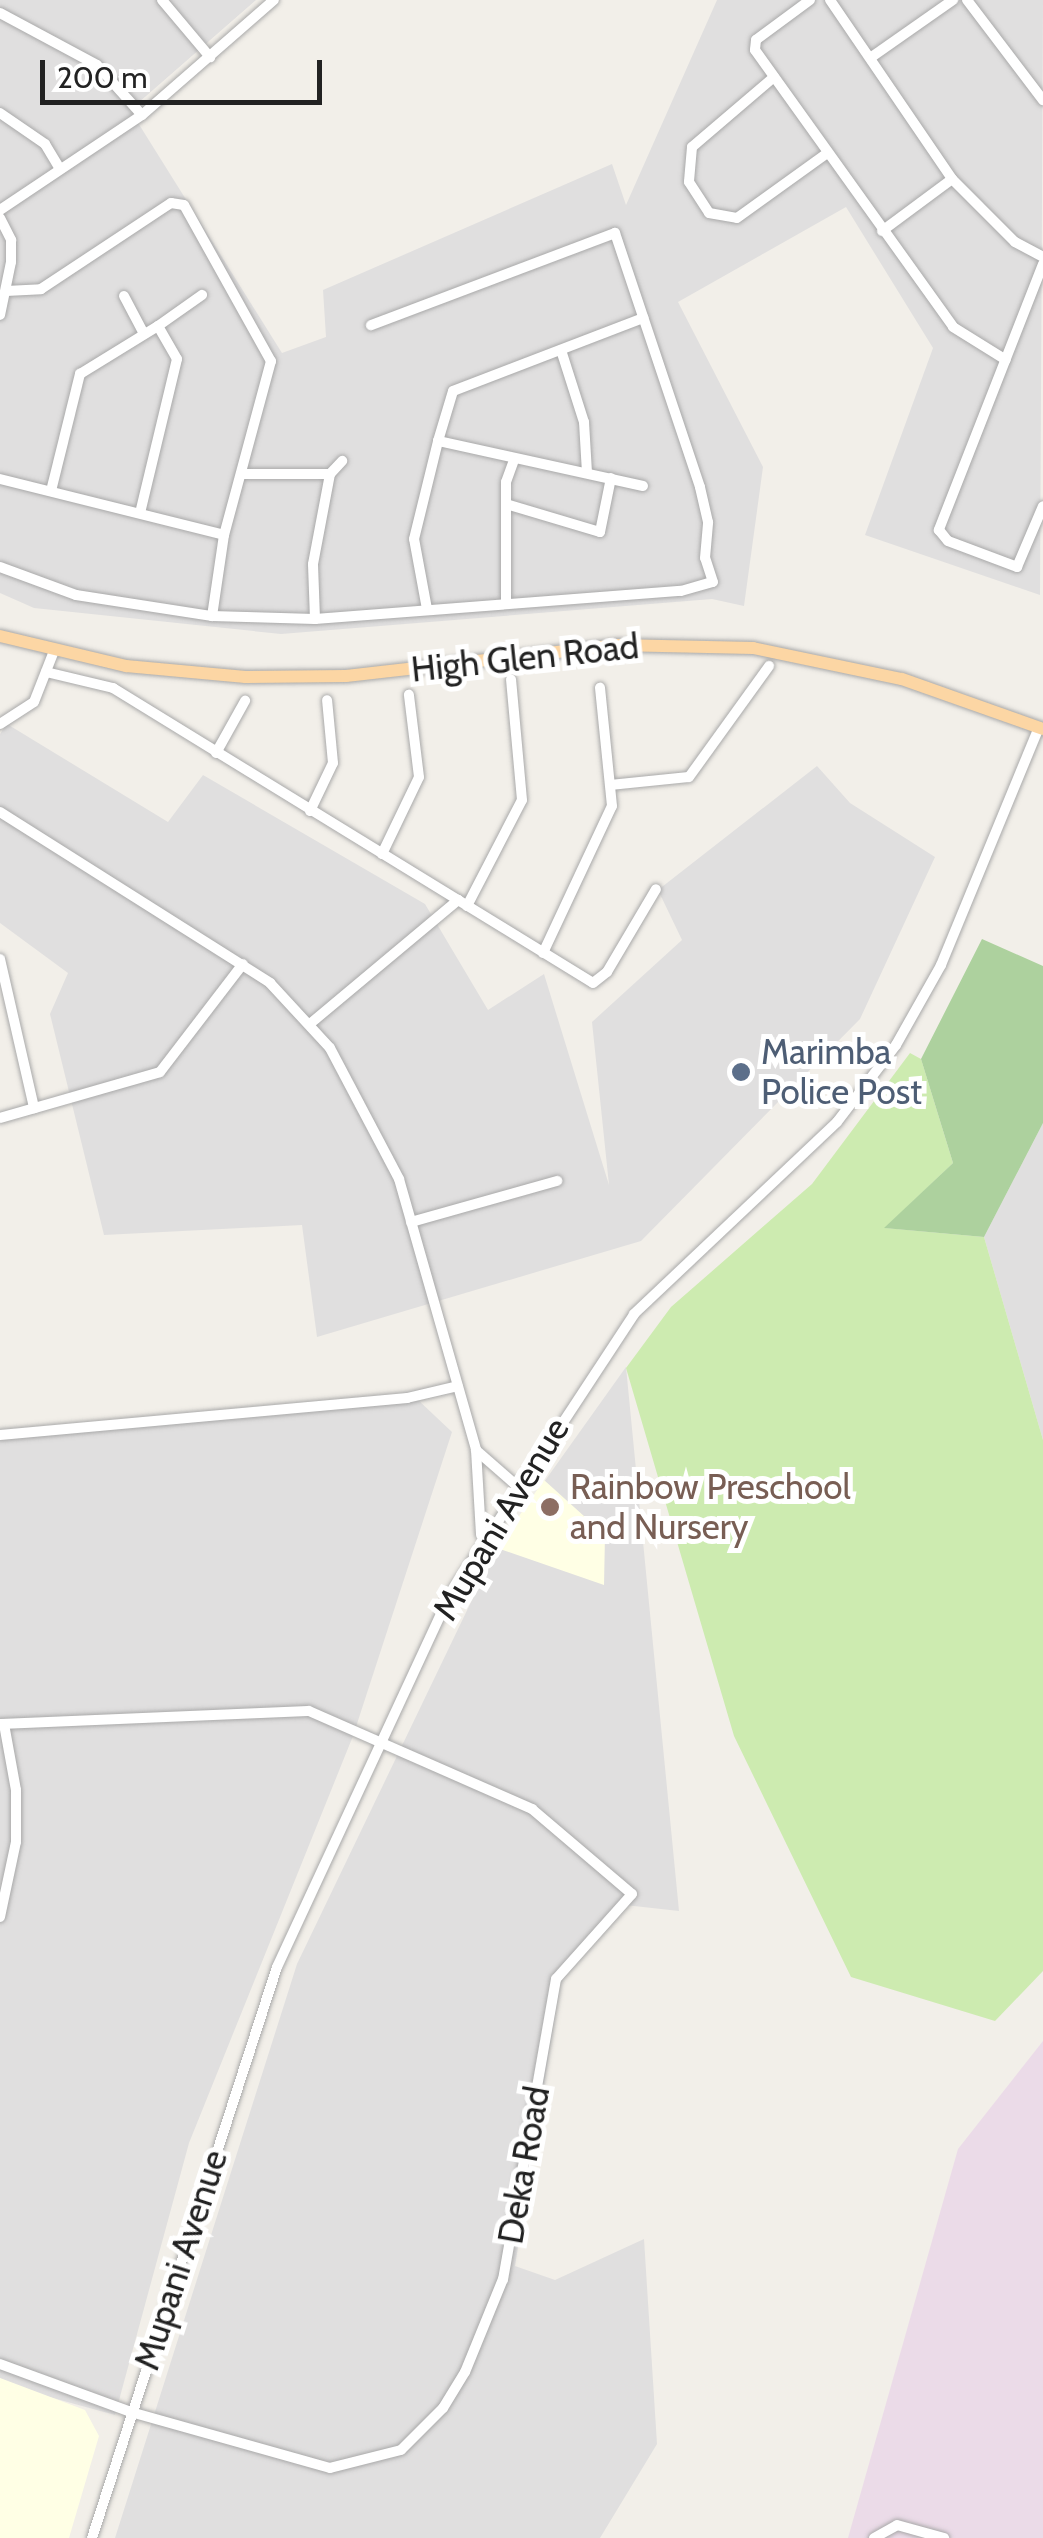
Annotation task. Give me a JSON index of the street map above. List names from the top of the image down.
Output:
{
  "streets": {
    "main road": ["High Glen Road"],
    "street": ["Mupani Avenue", "Deka Road"]
  },
  "crossings": [
    ["High Glen Road", "Mupani Avenue"],
    ["Mupani Avenue", "Deka Road"]
  ],
  "places": ["Marimba Police Post", "Rainbow Preschool and Nursery"],
  "scale_bar": "200 m"
}
